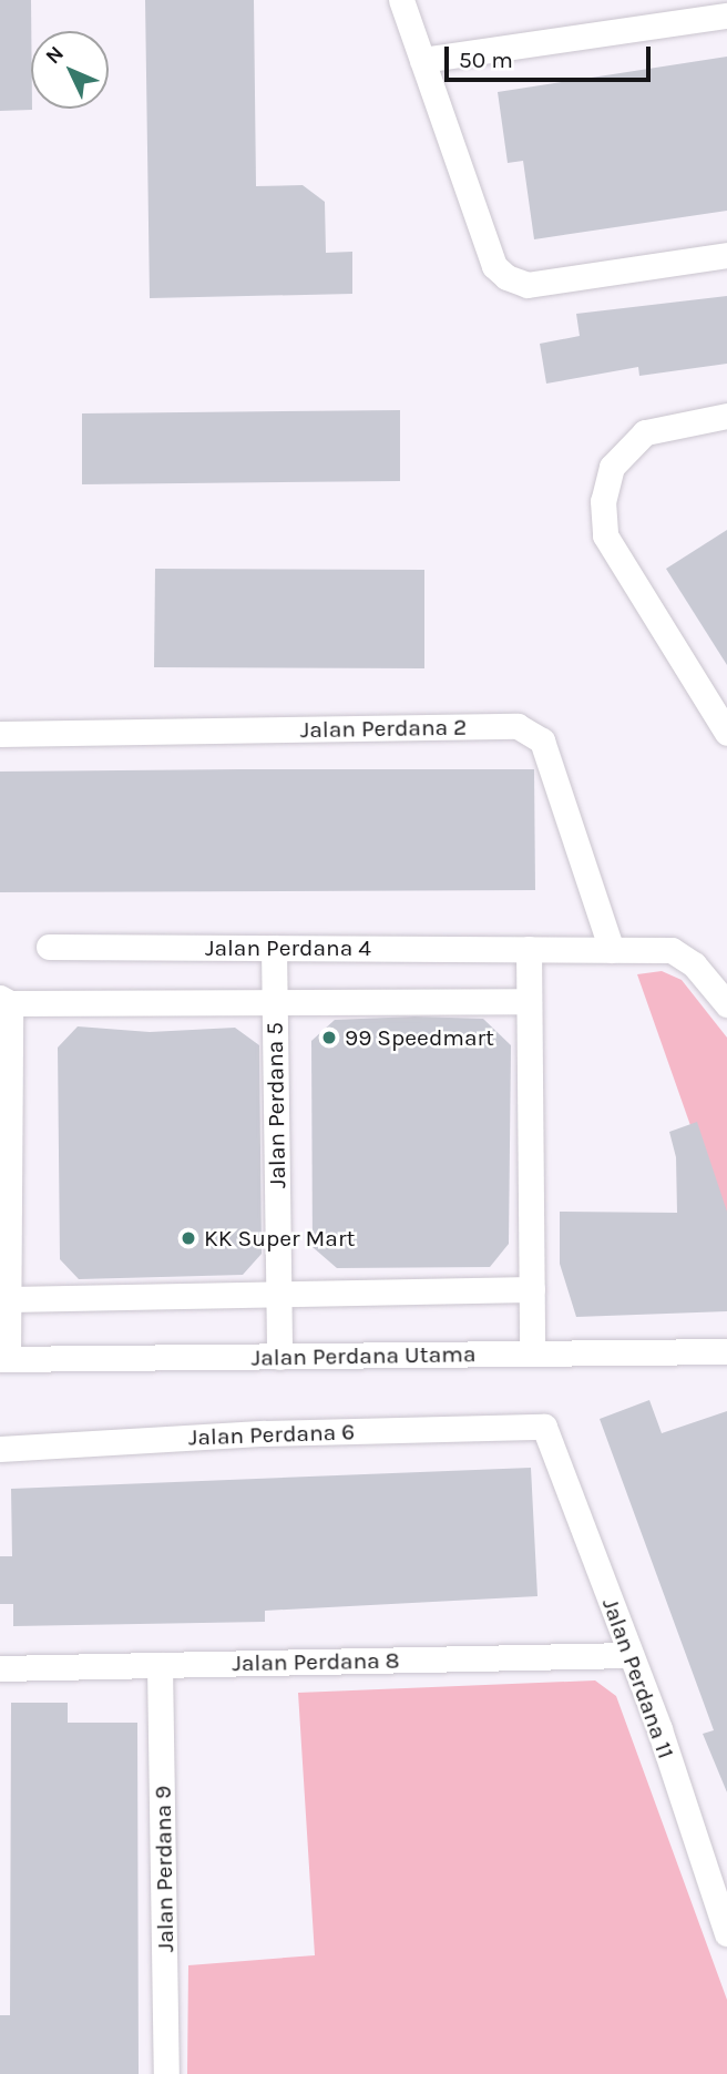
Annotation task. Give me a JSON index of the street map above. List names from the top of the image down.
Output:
{
  "streets": {
    "street": [
      "Jalan Perdana 2",
      "Jalan Perdana 4",
      "Jalan Perdana 5",
      "Jalan Perdana Utama",
      "Jalan Perdana 6",
      "Jalan Perdana 8",
      "Jalan Perdana 11",
      "Jalan Perdana 9"
    ]
  },
  "crossings": [
    ["Jalan Perdana 2", "Jalan Perdana 4"],
    ["Jalan Perdana 4", "Jalan Perdana 5"],
    ["Jalan Perdana 5", "Jalan Perdana Utama"],
    ["Jalan Perdana 6", "Jalan Perdana 11"],
    ["Jalan Perdana 8", "Jalan Perdana 11"],
    ["Jalan Perdana 8", "Jalan Perdana 9"]
  ],
  "places": ["99 Speedmart", "KK Super Mart"],
  "scale_bar": "50 m",
  "north": "top left"
}
